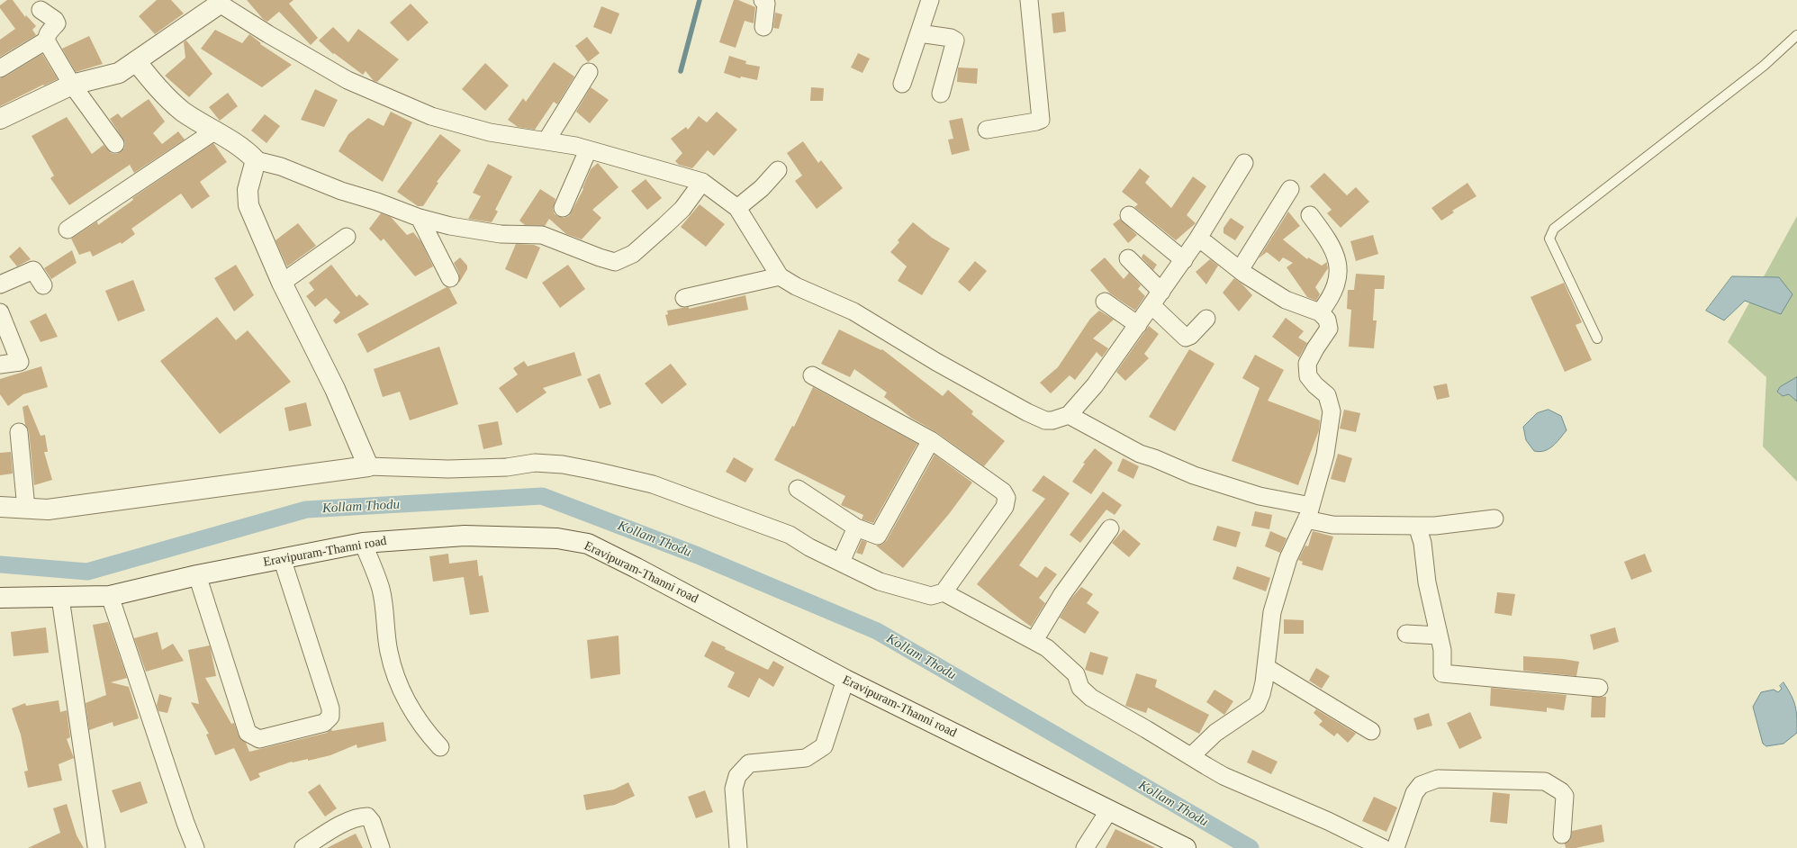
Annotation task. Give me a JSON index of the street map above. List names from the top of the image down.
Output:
{
  "streets": {
    "main road": ["Eravipuram-Thanni road"]
  },
  "water": ["Kollam Thodu"]
}
